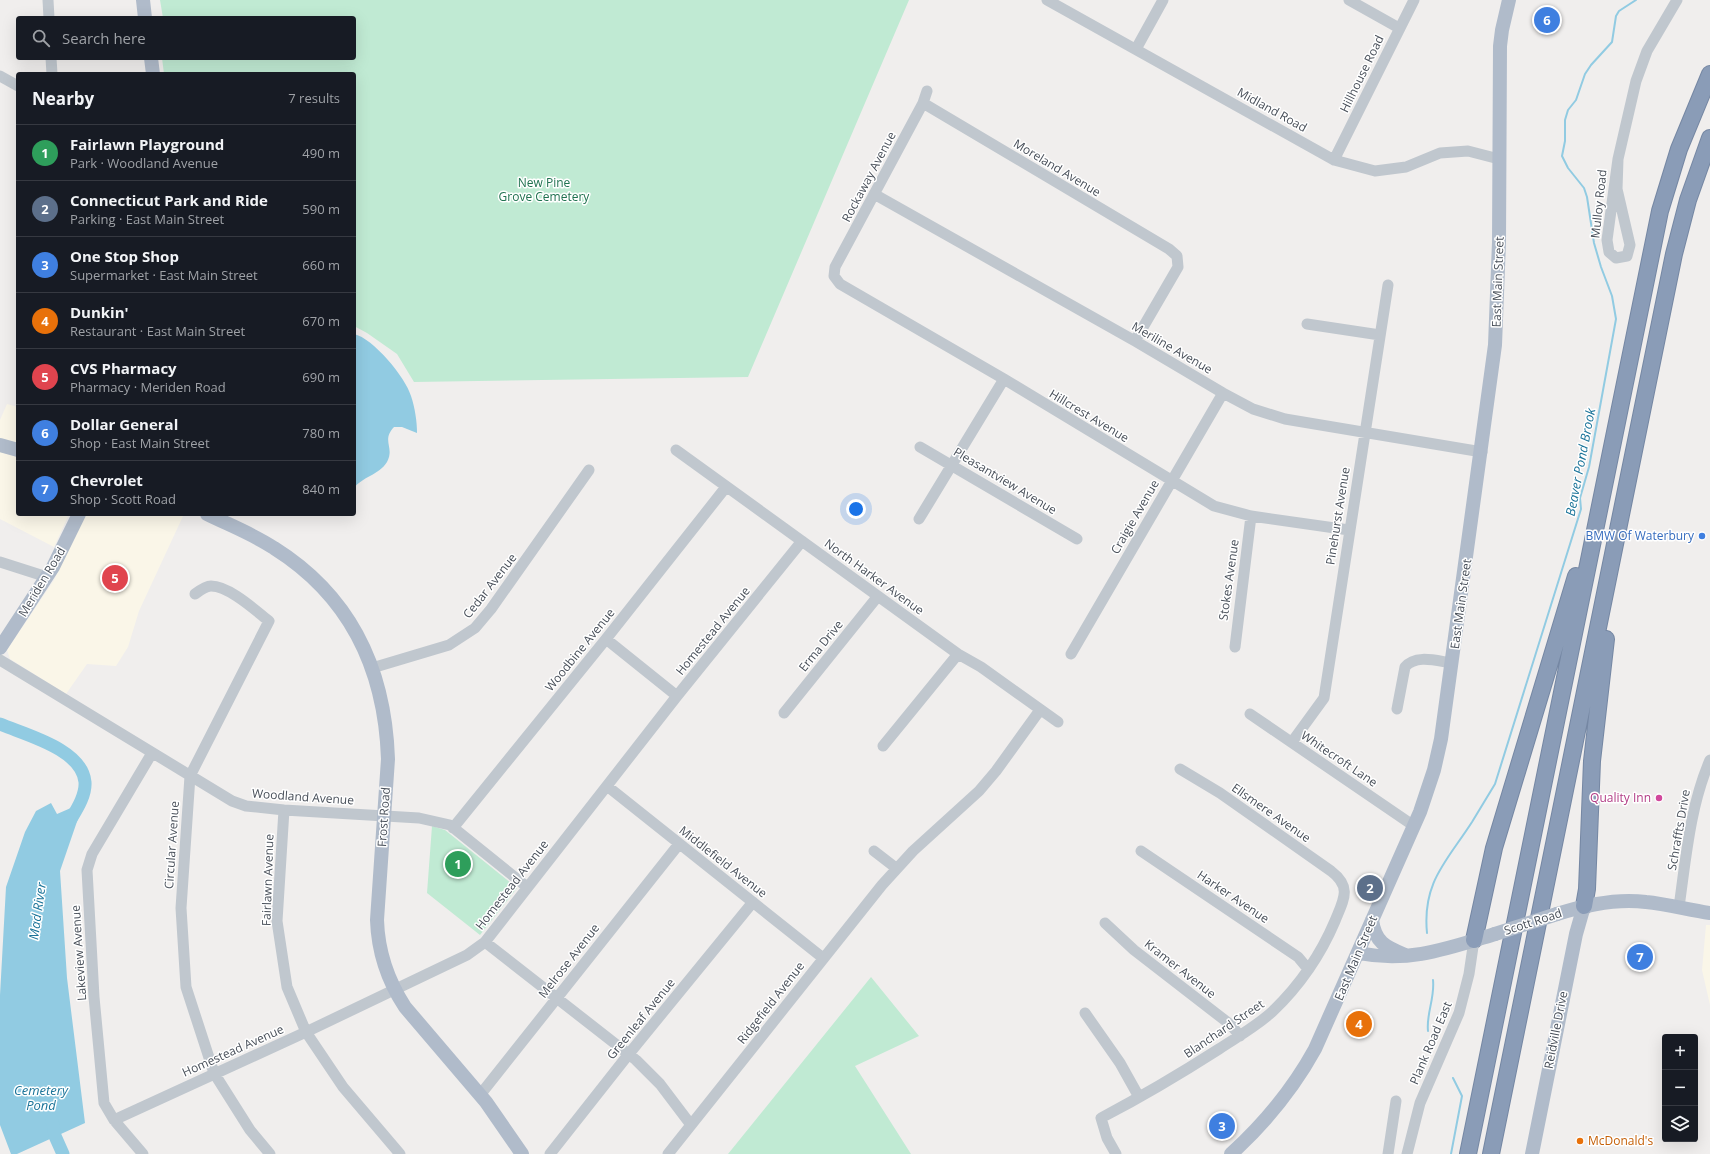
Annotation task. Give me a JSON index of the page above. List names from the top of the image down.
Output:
{
  "streets": {
    "main road": [
      "East Main Street",
      "Meriden Road",
      "Frost Road",
      "Scott Road",
      "Reidville Drive"
    ],
    "street": [
      "Hillhouse Road",
      "Midland Road",
      "Moreland Avenue",
      "Rockaway Avenue",
      "Mulloy Road",
      "Meriline Avenue",
      "Hillcrest Avenue",
      "Pleasantview Avenue",
      "Pinehurst Avenue",
      "Craigie Avenue",
      "North Harker Avenue",
      "Stokes Avenue",
      "Cedar Avenue",
      "Homestead Avenue",
      "Erma Drive",
      "Woodbine Avenue",
      "Whitecroft Lane",
      "Woodland Avenue",
      "Ellsmere Avenue",
      "Schraffts Drive",
      "Circular Avenue",
      "Middlefield Avenue",
      "Fairlawn Avenue",
      "Harker Avenue",
      "Lakeview Avenue",
      "Melrose Avenue",
      "Kramer Avenue",
      "Ridgefield Avenue",
      "Greenleaf Avenue",
      "Blanchard Street",
      "Plank Road East"
    ]
  },
  "crossings": [
    ["Hillhouse Road", "Midland Road"],
    ["Midland Road", "East Main Street"],
    ["Moreland Avenue", "Rockaway Avenue"],
    ["Moreland Avenue", "Meriline Avenue"],
    ["Rockaway Avenue", "Meriline Avenue"],
    ["Rockaway Avenue", "Hillcrest Avenue"],
    ["East Main Street", "Meriline Avenue"],
    ["East Main Street", "Whitecroft Lane"],
    ["East Main Street", "Scott Road"],
    ["Meriline Avenue", "Pinehurst Avenue"],
    ["Meriline Avenue", "Craigie Avenue"],
    ["Hillcrest Avenue", "Pinehurst Avenue"],
    ["Hillcrest Avenue", "Craigie Avenue"],
    ["Hillcrest Avenue", "Stokes Avenue"],
    ["Pinehurst Avenue", "Whitecroft Lane"],
    ["North Harker Avenue", "Homestead Avenue"],
    ["North Harker Avenue", "Erma Drive"],
    ["North Harker Avenue", "Woodbine Avenue"],
    ["North Harker Avenue", "Ridgefield Avenue"],
    ["Cedar Avenue", "Frost Road"],
    ["Homestead Avenue", "Woodland Avenue"],
    ["Homestead Avenue", "Frost Road"],
    ["Homestead Avenue", "Circular Avenue"],
    ["Homestead Avenue", "Middlefield Avenue"],
    ["Homestead Avenue", "Fairlawn Avenue"],
    ["Homestead Avenue", "Lakeview Avenue"],
    ["Woodbine Avenue", "Woodland Avenue"],
    ["Woodland Avenue", "Frost Road"],
    ["Woodland Avenue", "Circular Avenue"],
    ["Woodland Avenue", "Fairlawn Avenue"],
    ["Woodland Avenue", "Lakeview Avenue"],
    ["Ellsmere Avenue", "Blanchard Street"],
    ["Frost Road", "Melrose Avenue"],
    ["Schraffts Drive", "Scott Road"],
    ["Middlefield Avenue", "Melrose Avenue"],
    ["Middlefield Avenue", "Ridgefield Avenue"],
    ["Middlefield Avenue", "Greenleaf Avenue"],
    ["Harker Avenue", "Blanchard Street"],
    ["Scott Road", "Reidville Drive"],
    ["Scott Road", "Plank Road East"],
    ["Kramer Avenue", "Blanchard Street"]
  ],
  "water": ["Beaver Pond Brook", "Mad River", "Cemetery Pond"],
  "parks": ["New Pine Grove Cemetery"],
  "places": ["BMW Of Waterbury", "Quality Inn", "McDonald's"],
  "page": {
    "pins": [
      "6",
      "5",
      "1",
      "2",
      "7",
      "4",
      "3"
    ],
    "search": "Search here",
    "heading": ["Nearby", "7 results"],
    "list": [
      {
        "mark": "1",
        "name": "Fairlawn Playground",
        "note": "Park · Woodland Avenue",
        "value": "490 m"
      },
      {
        "mark": "2",
        "name": "Connecticut Park and Ride",
        "note": "Parking · East Main Street",
        "value": "590 m"
      },
      {
        "mark": "3",
        "name": "One Stop Shop",
        "note": "Supermarket · East Main Street",
        "value": "660 m"
      },
      {
        "mark": "4",
        "name": "Dunkin'",
        "note": "Restaurant · East Main Street",
        "value": "670 m"
      },
      {
        "mark": "5",
        "name": "CVS Pharmacy",
        "note": "Pharmacy · Meriden Road",
        "value": "690 m"
      },
      {
        "mark": "6",
        "name": "Dollar General",
        "note": "Shop · East Main Street",
        "value": "780 m"
      },
      {
        "mark": "7",
        "name": "Chevrolet",
        "note": "Shop · Scott Road",
        "value": "840 m"
      }
    ],
    "map_buttons": ["+", "−"]
  }
}
